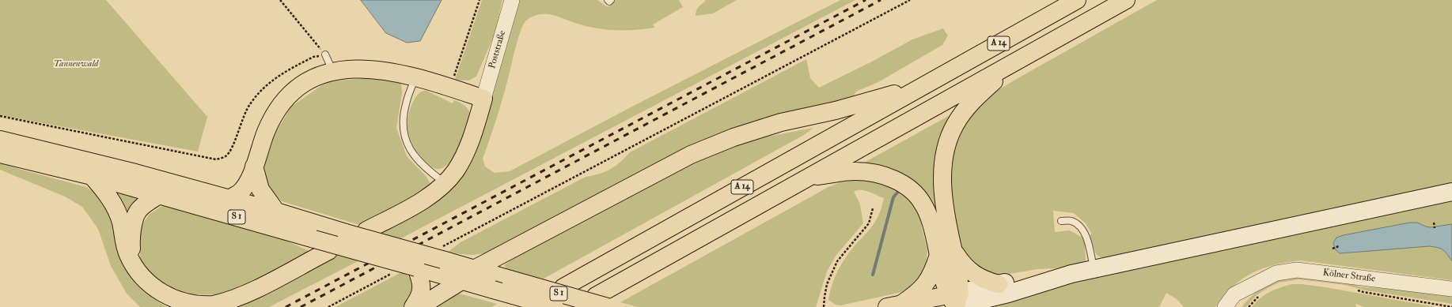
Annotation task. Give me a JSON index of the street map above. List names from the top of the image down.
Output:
{
  "streets": {
    "main road": ["A 14", "S 1"],
    "street": ["Poststraße", "Kölner Straße"]
  },
  "crossings": [
    ["A 14", "S 1"]
  ],
  "parks": ["Tannenwald"]
}
